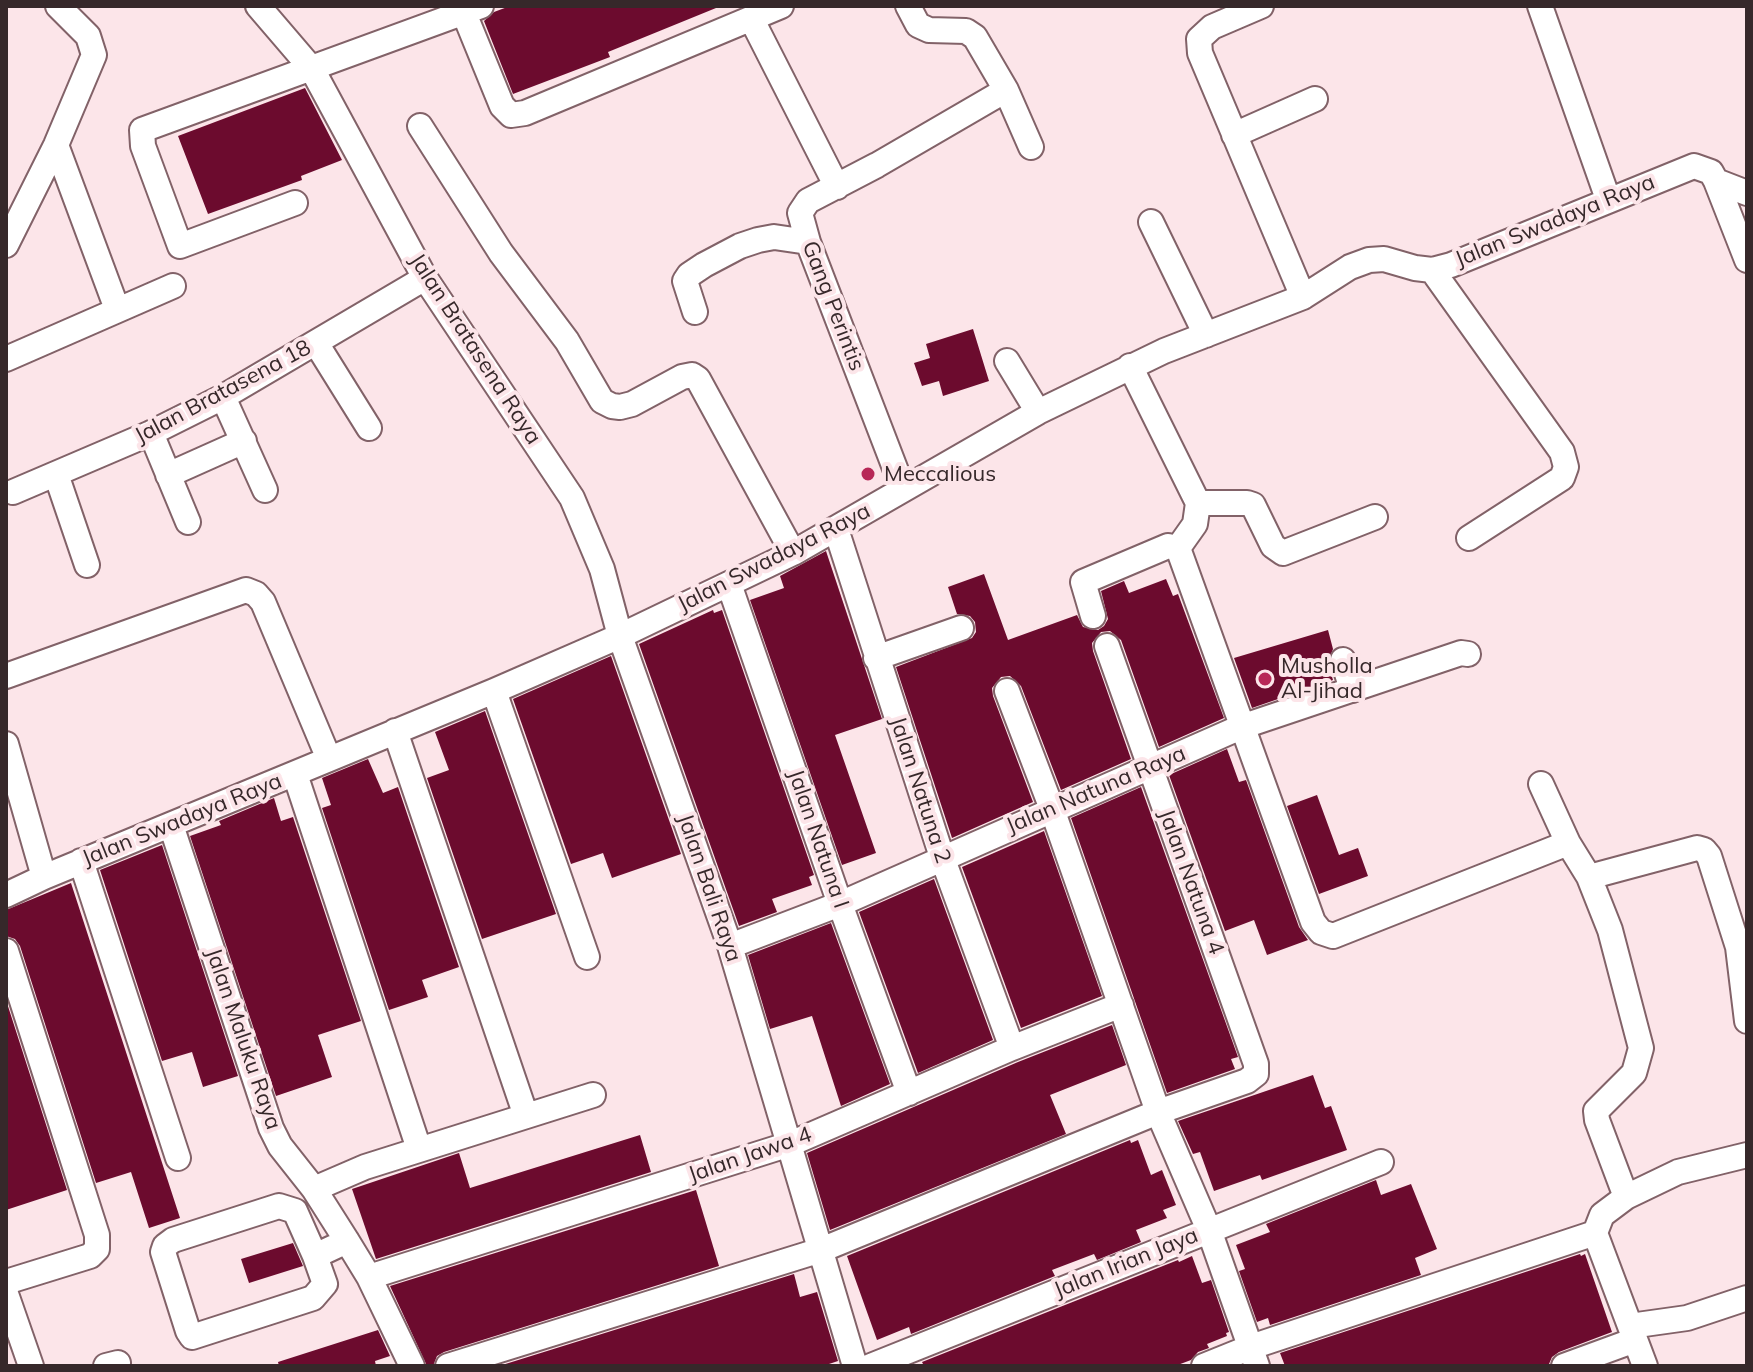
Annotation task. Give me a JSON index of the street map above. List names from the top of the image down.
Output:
{
  "streets": {
    "street": [
      "Jalan Swadaya Raya",
      "Gang Perintis",
      "Jalan Bratasena Raya",
      "Jalan Bratasena 18",
      "Jalan Natuna 2",
      "Jalan Natuna Raya",
      "Jalan Natuna I",
      "Jalan Natuna 4",
      "Jalan Bali Raya",
      "Jalan Maluku Raya",
      "Jalan Jawa 4",
      "Jalan Irian Jaya"
    ]
  },
  "crossings": [
    ["Jalan Swadaya Raya", "Gang Perintis"],
    ["Jalan Swadaya Raya", "Jalan Bratasena Raya"],
    ["Jalan Swadaya Raya", "Jalan Natuna 2"],
    ["Jalan Swadaya Raya", "Jalan Natuna I"],
    ["Jalan Swadaya Raya", "Jalan Bali Raya"],
    ["Jalan Swadaya Raya", "Jalan Maluku Raya"],
    ["Jalan Bratasena Raya", "Jalan Bratasena 18"],
    ["Jalan Bratasena Raya", "Jalan Bali Raya"],
    ["Jalan Natuna 2", "Jalan Natuna Raya"],
    ["Jalan Natuna 2", "Jalan Jawa 4"],
    ["Jalan Natuna Raya", "Jalan Natuna I"],
    ["Jalan Natuna Raya", "Jalan Natuna 4"],
    ["Jalan Natuna Raya", "Jalan Bali Raya"],
    ["Jalan Natuna I", "Jalan Jawa 4"],
    ["Jalan Bali Raya", "Jalan Jawa 4"],
    ["Jalan Maluku Raya", "Jalan Jawa 4"]
  ],
  "places": ["Meccalious", "Musholla Al-Jihad"]
}
